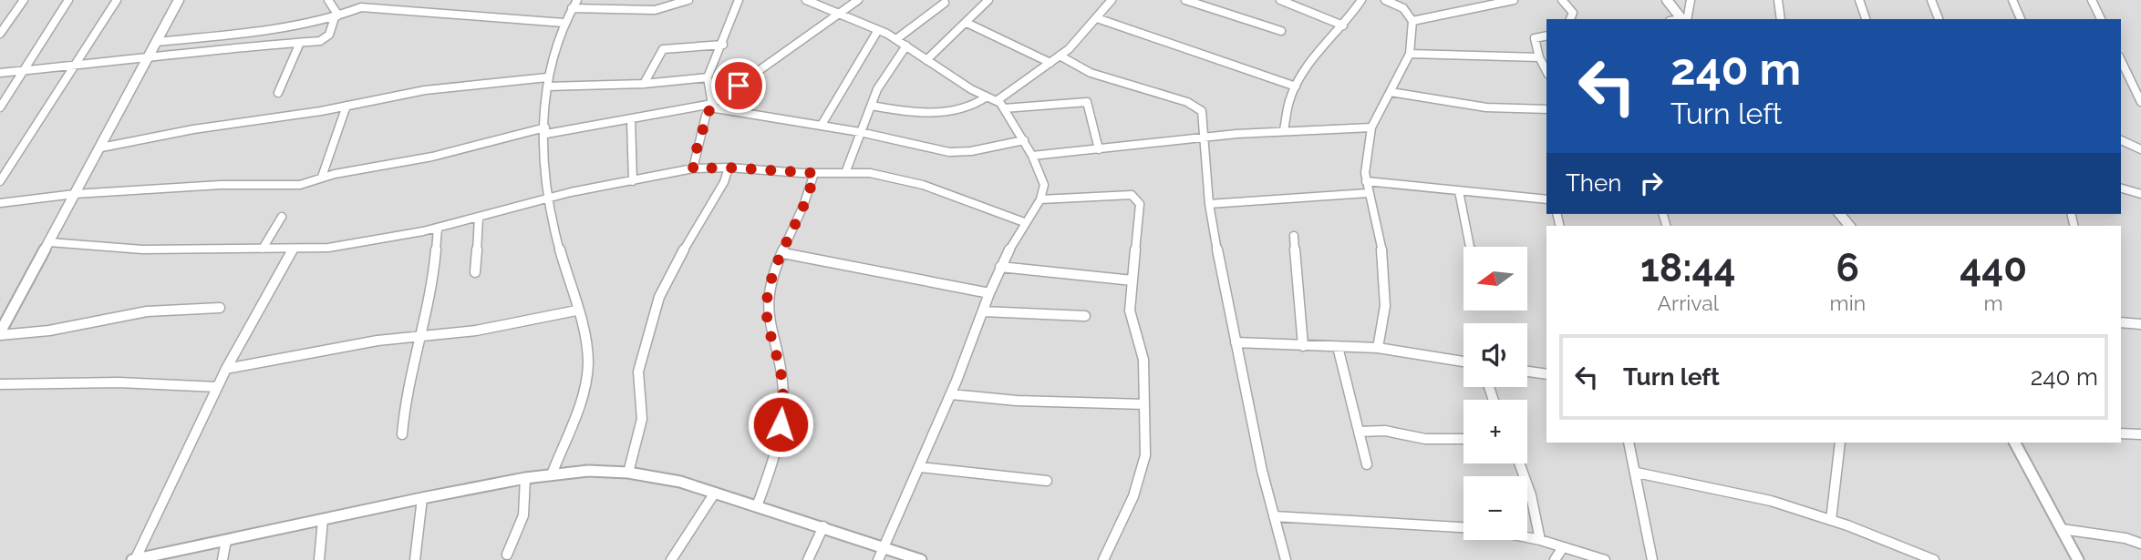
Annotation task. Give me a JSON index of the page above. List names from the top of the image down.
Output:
{
  "north": "left",
  "page": {
    "turn": ["240 m", "Turn left"],
    "then": "Then",
    "eta": [
      "18:44",
      "Arrival",
      "6",
      "min",
      "440",
      "m"
    ],
    "map_buttons": ["+", "−"],
    "list": [
      {
        "name": "Turn left",
        "value": "240 m"
      }
    ]
  }
}
